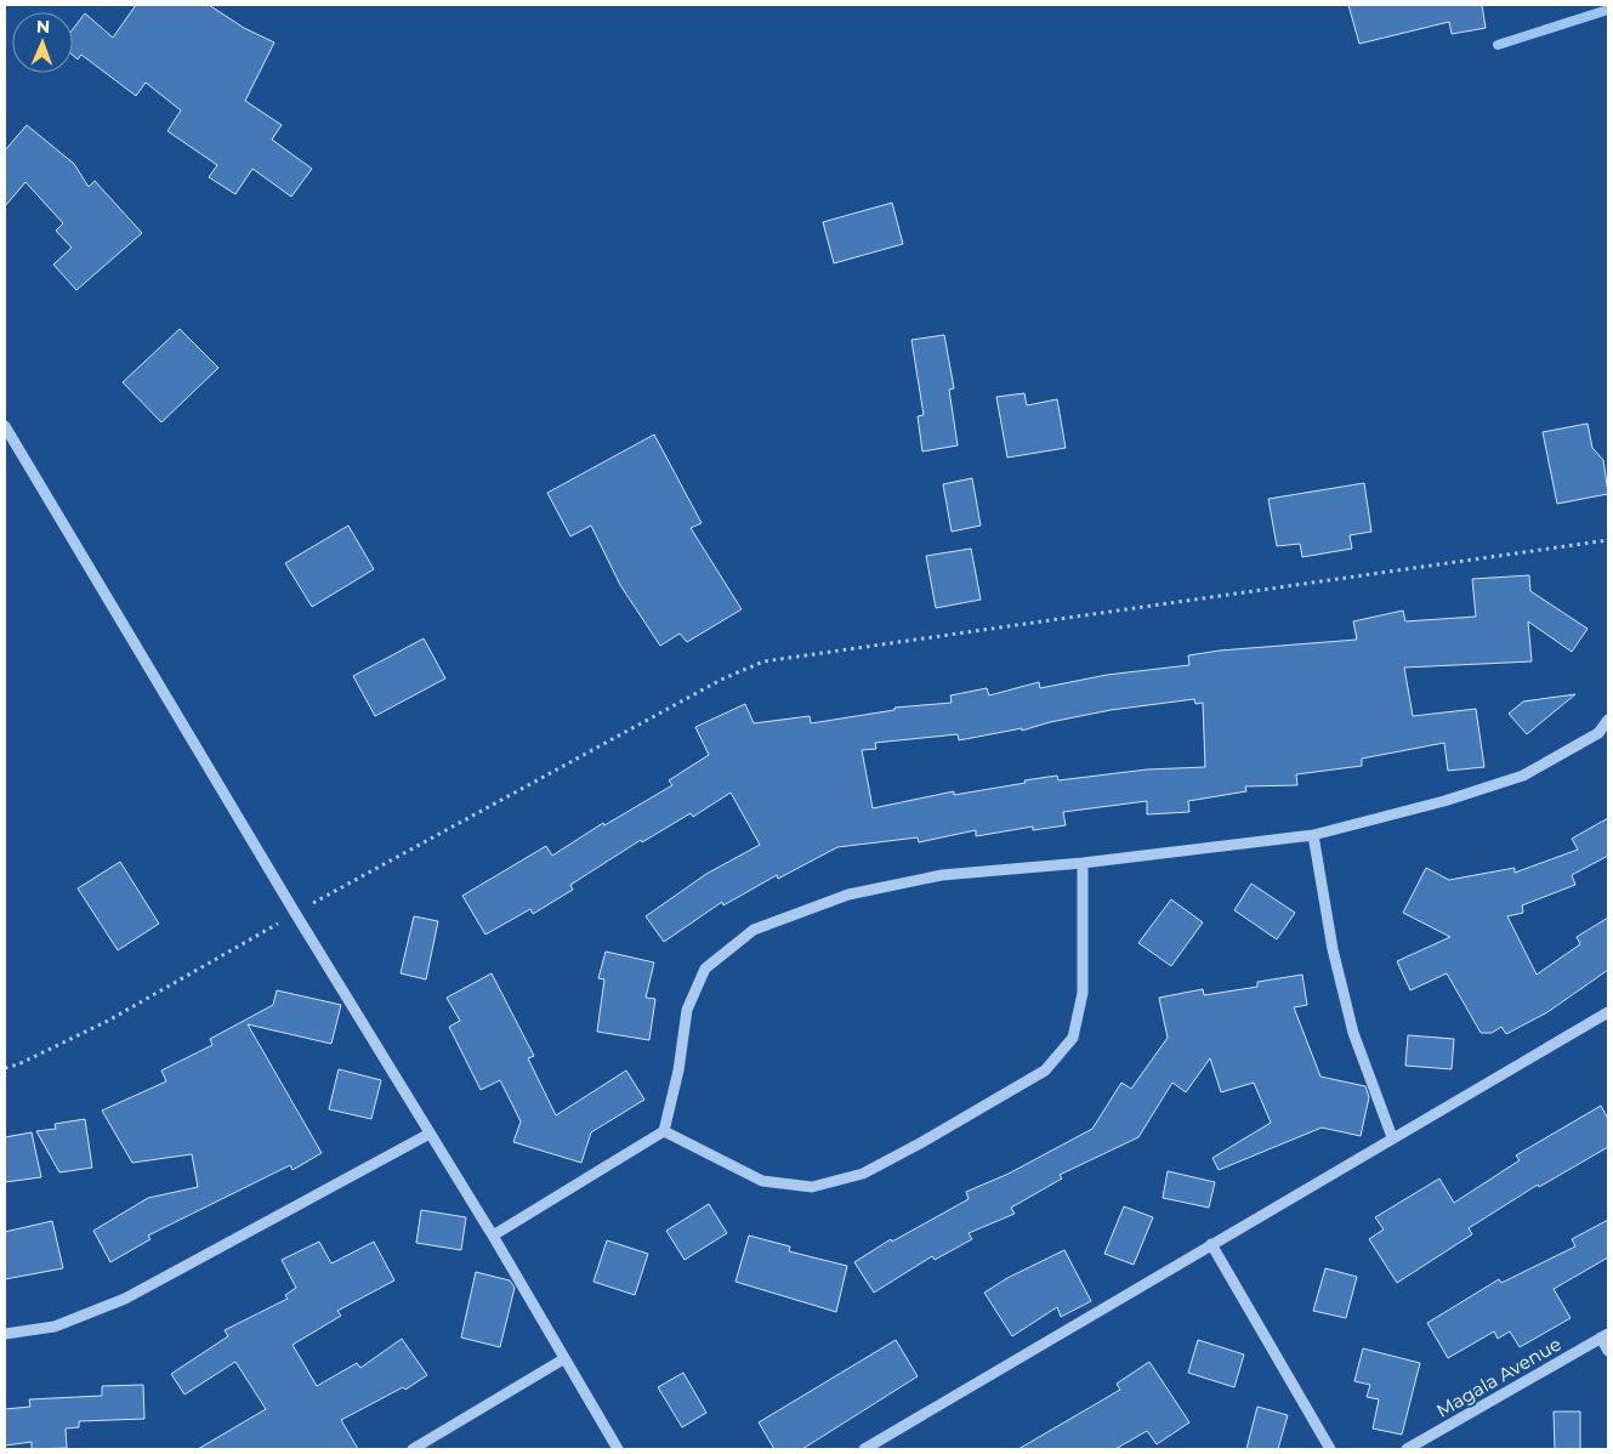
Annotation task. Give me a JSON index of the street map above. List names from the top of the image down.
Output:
{
  "streets": {
    "street": ["Magala Avenue"]
  },
  "north": "top"
}
